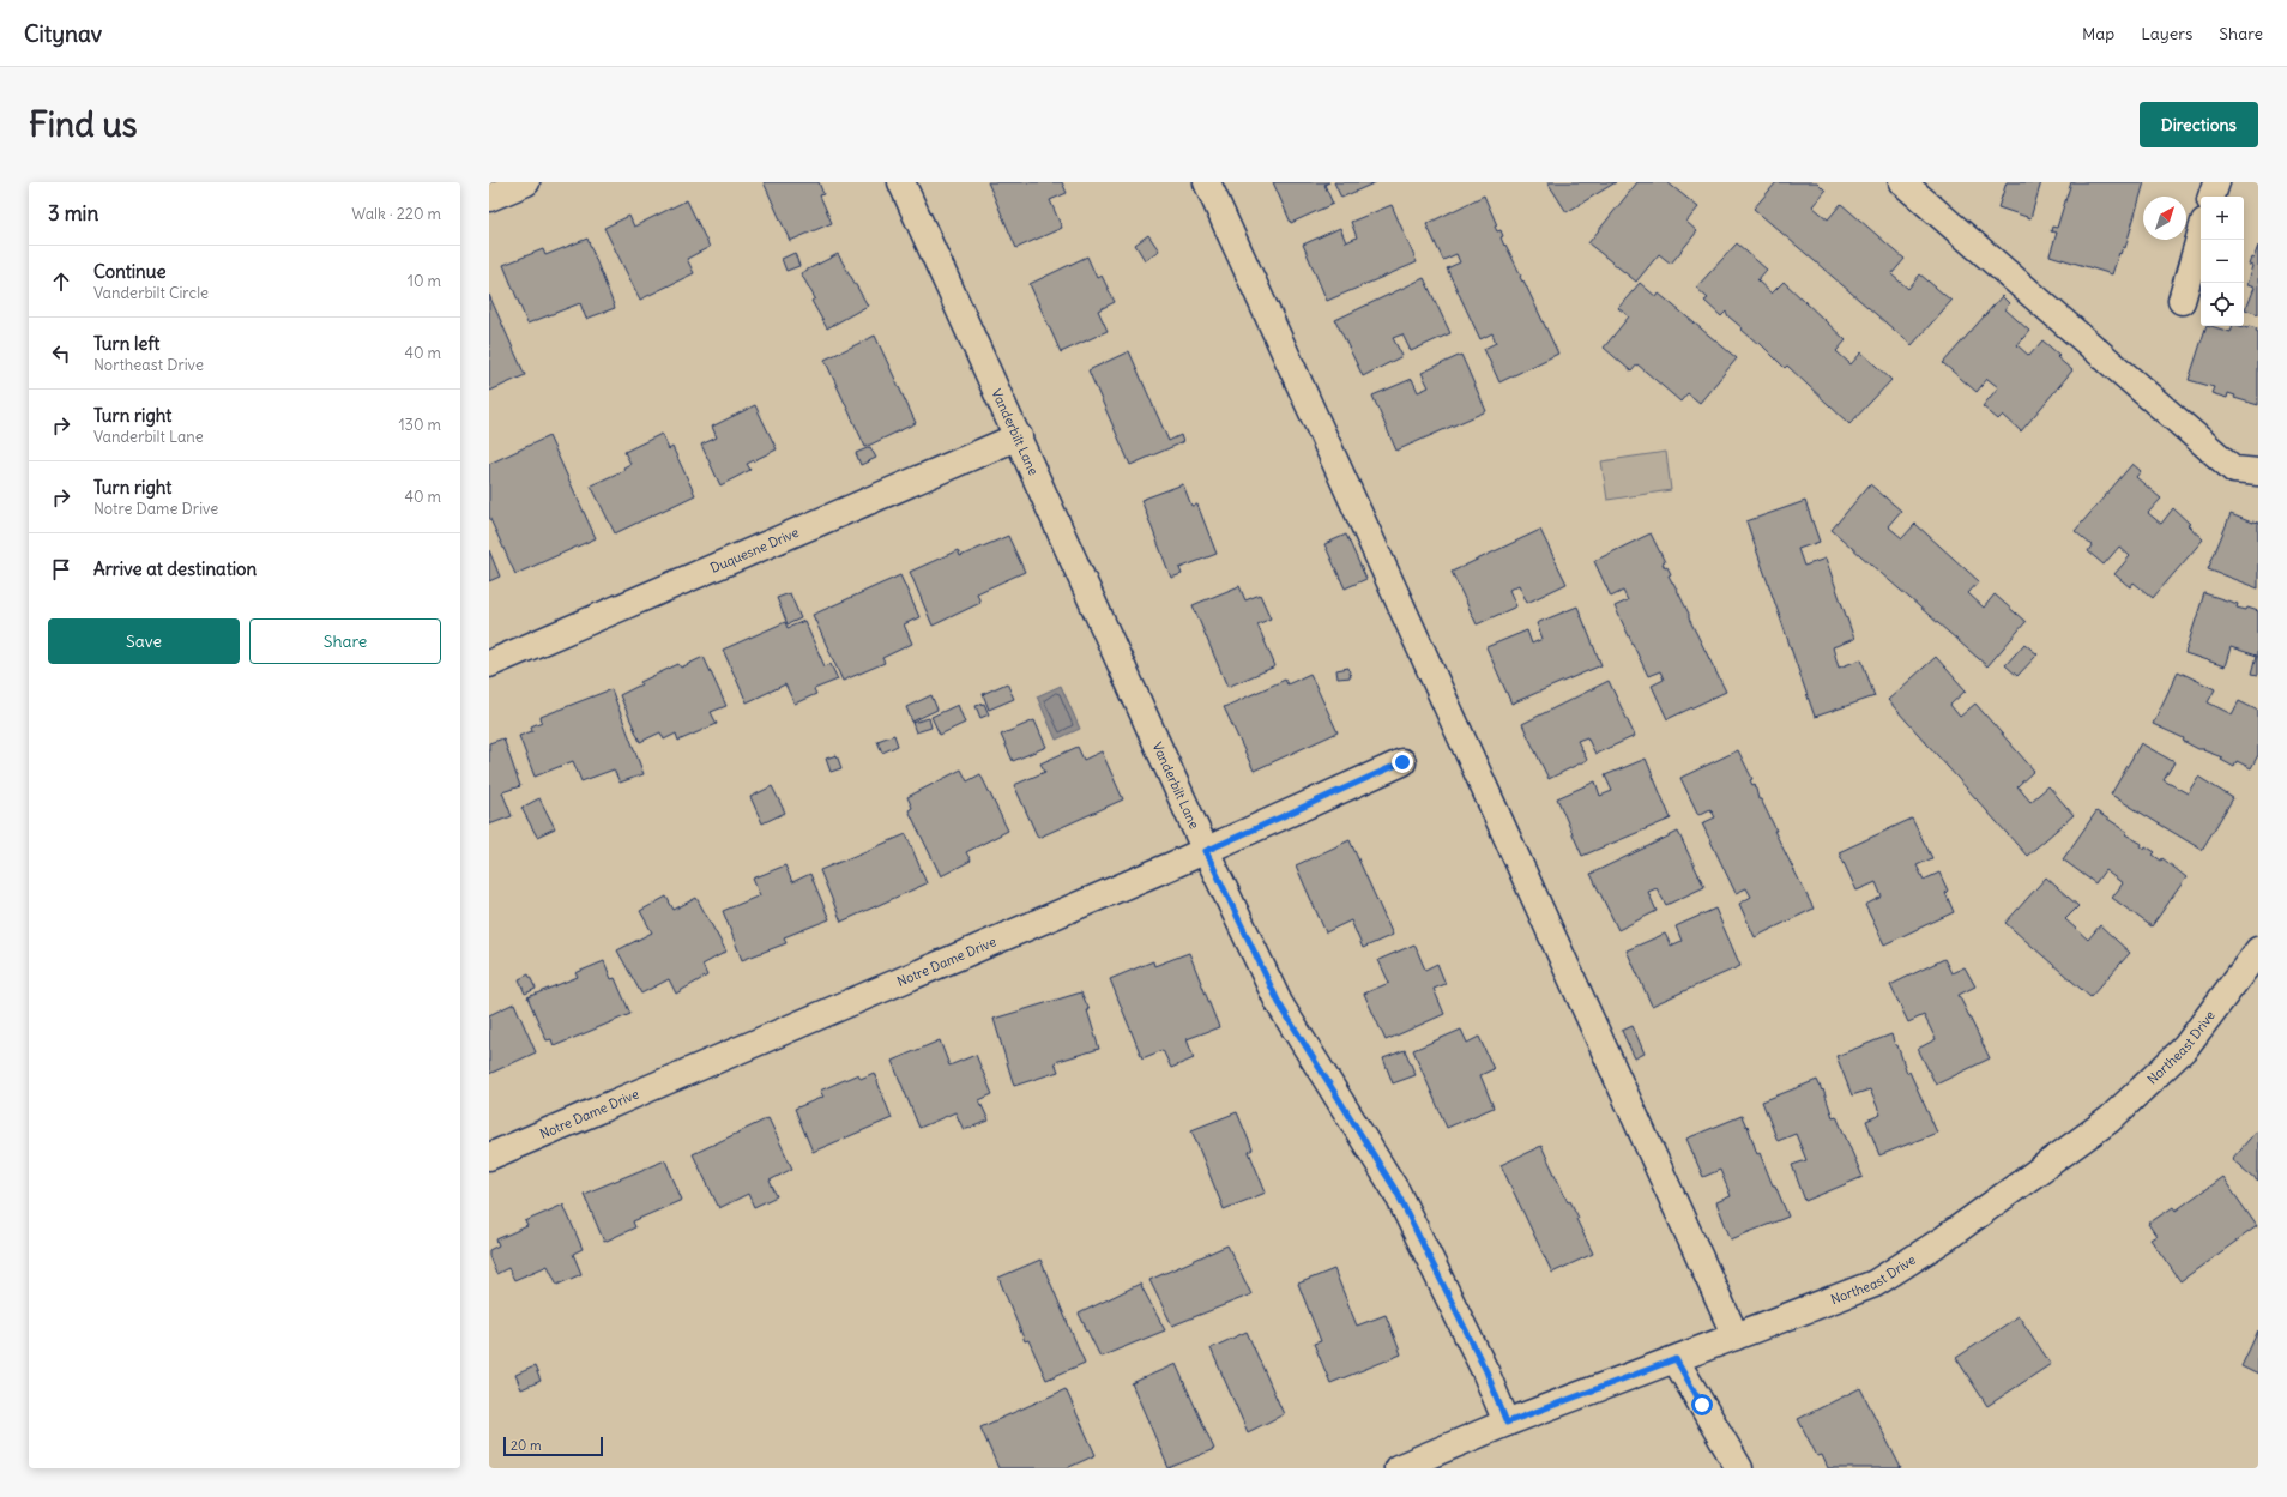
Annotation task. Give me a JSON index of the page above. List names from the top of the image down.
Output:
{
  "streets": {
    "street": [
      "Vanderbilt Lane",
      "Duquesne Drive",
      "Notre Dame Drive",
      "Northeast Drive"
    ]
  },
  "crossings": [
    ["Vanderbilt Lane", "Duquesne Drive"],
    ["Vanderbilt Lane", "Notre Dame Drive"],
    ["Vanderbilt Lane", "Northeast Drive"]
  ],
  "scale_bar": "20 m",
  "north": "top right",
  "page": {
    "header": "Citynav",
    "nav": ["Map", "Layers", "Share"],
    "buttons": [
      "Directions",
      ["Save", "Share"]
    ],
    "title": "Find us",
    "heading": ["3 min", "Walk · 220 m"],
    "map_buttons": ["+", "−"],
    "list": [
      ["Continue", "Vanderbilt Circle", "10 m"],
      ["Turn left", "Northeast Drive", "40 m"],
      ["Turn right", "Vanderbilt Lane", "130 m"],
      ["Turn right", "Notre Dame Drive", "40 m"],
      "Arrive at destination"
    ],
    "scale": "20 m"
  }
}
